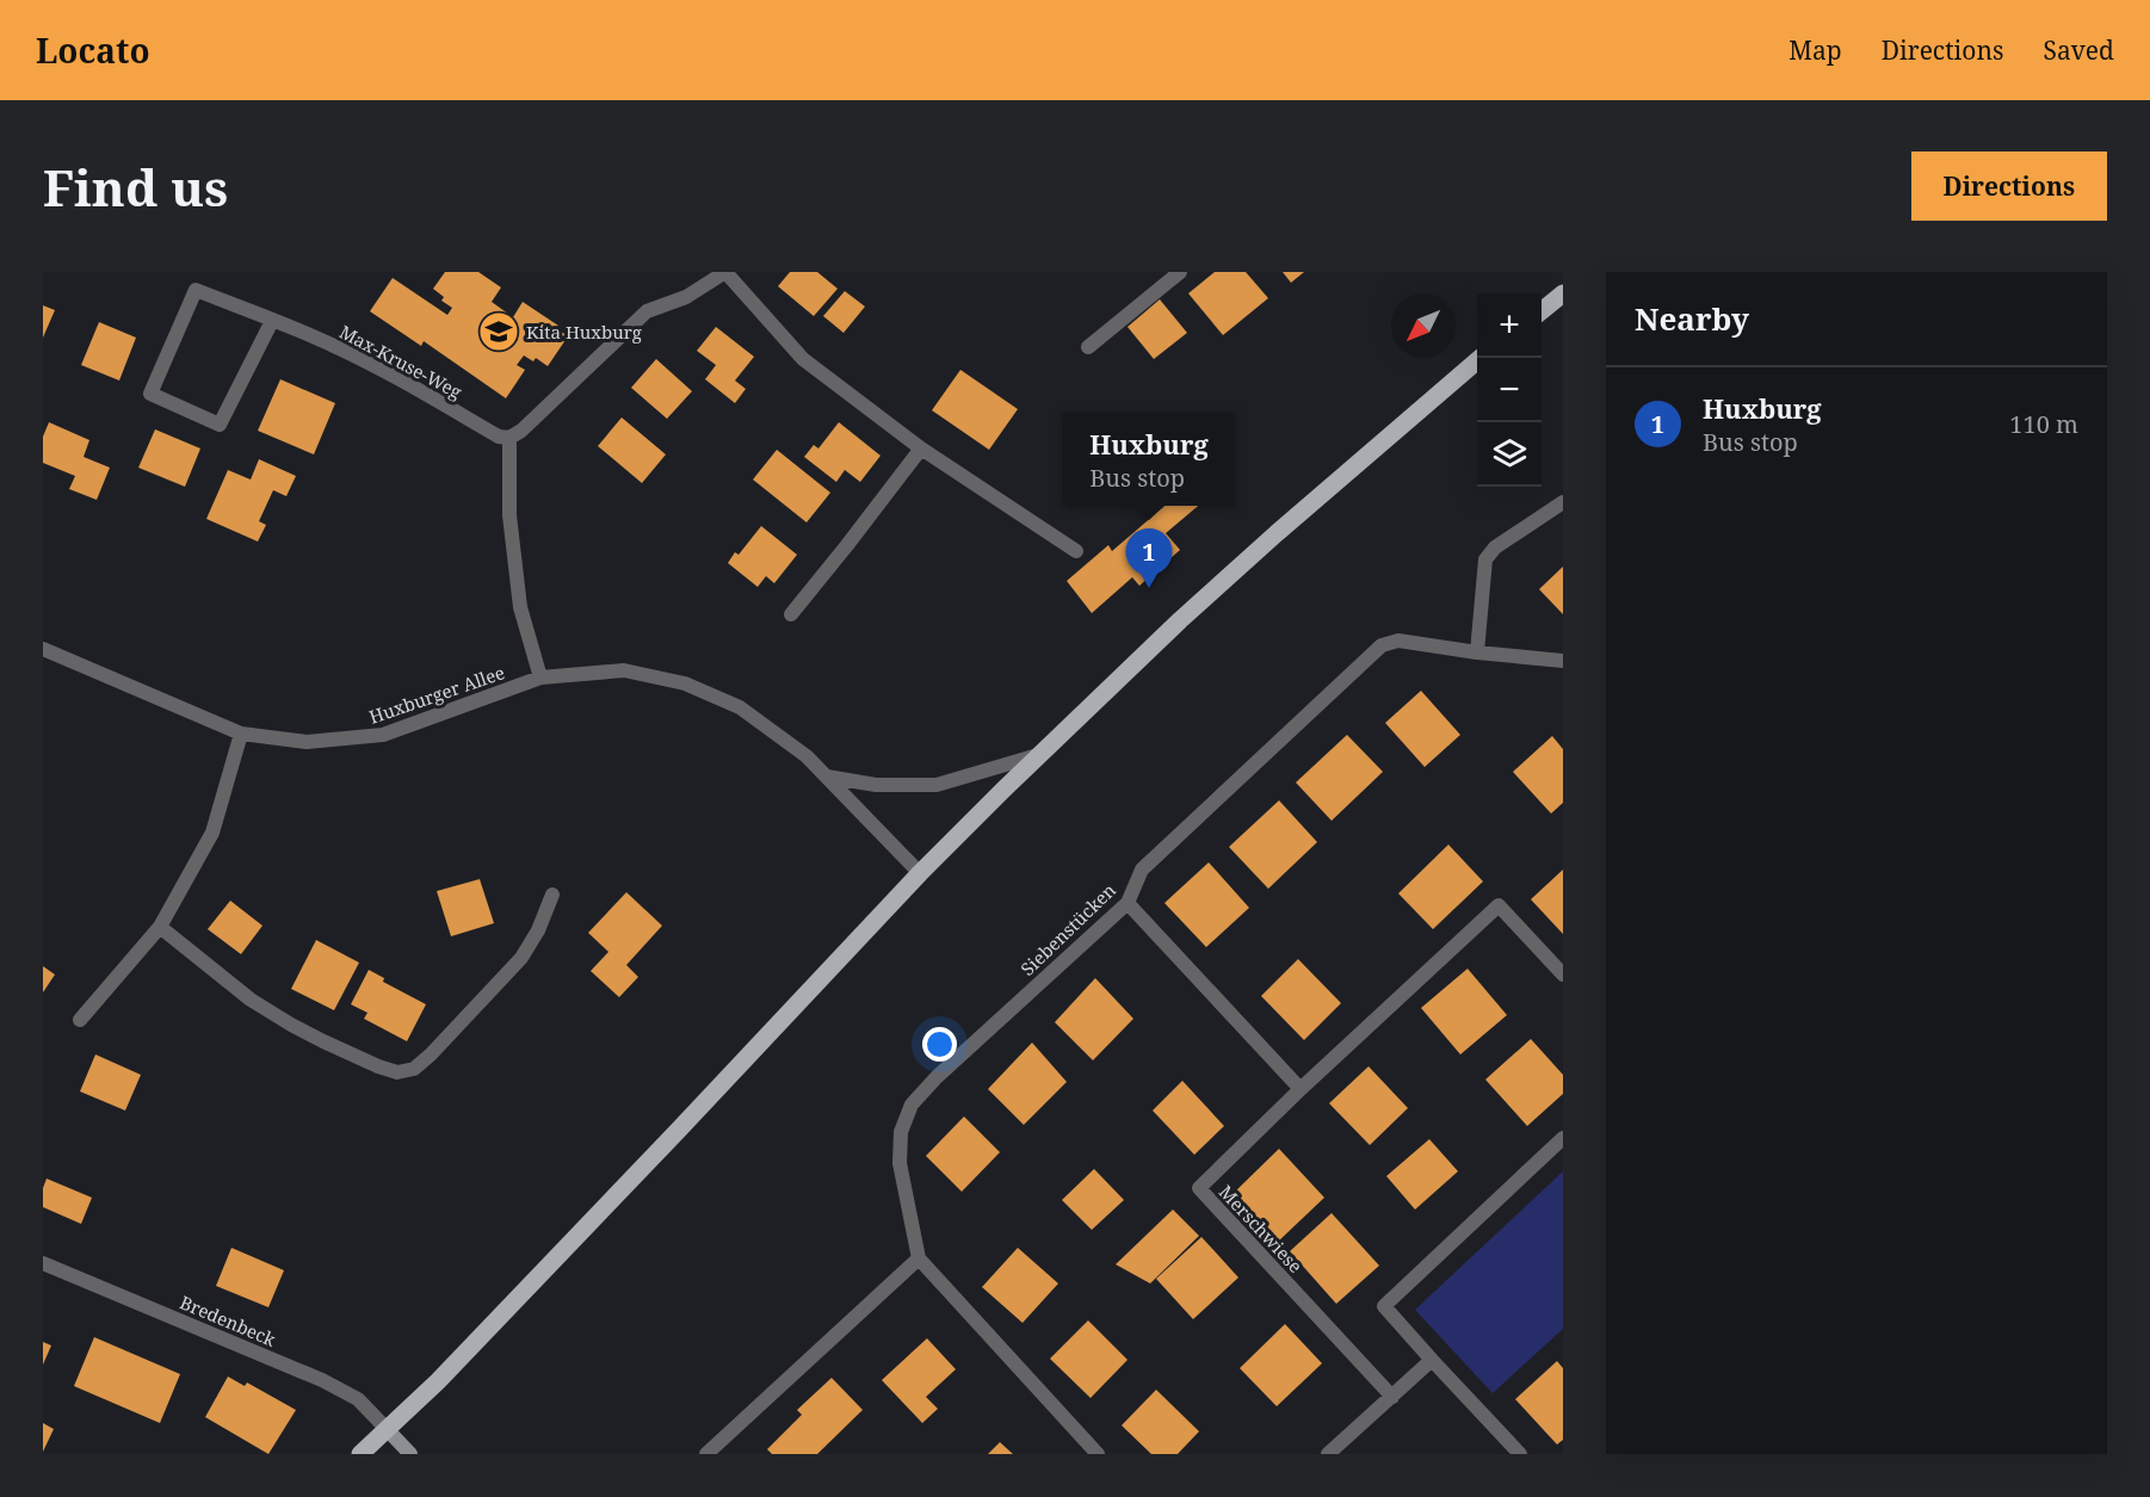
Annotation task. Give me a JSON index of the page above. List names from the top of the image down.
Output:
{
  "streets": {
    "street": [
      "Max-Kruse-Weg",
      "Huxburger Allee",
      "Siebenstücken",
      "Merschwiese",
      "Bredenbeck"
    ]
  },
  "places": {
    "school or university": ["Kita Huxburg"]
  },
  "north": "bottom left",
  "page": {
    "header": "Locato",
    "nav": ["Map", "Directions", "Saved"],
    "buttons": "Directions",
    "title": "Find us",
    "heading": "Nearby",
    "map_buttons": ["+", "−"],
    "list": [
      {
        "mark": "1",
        "name": "Huxburg",
        "note": "Bus stop",
        "value": "110 m"
      }
    ],
    "popup": ["Huxburg", "Bus stop"],
    "pins": "1"
  }
}
